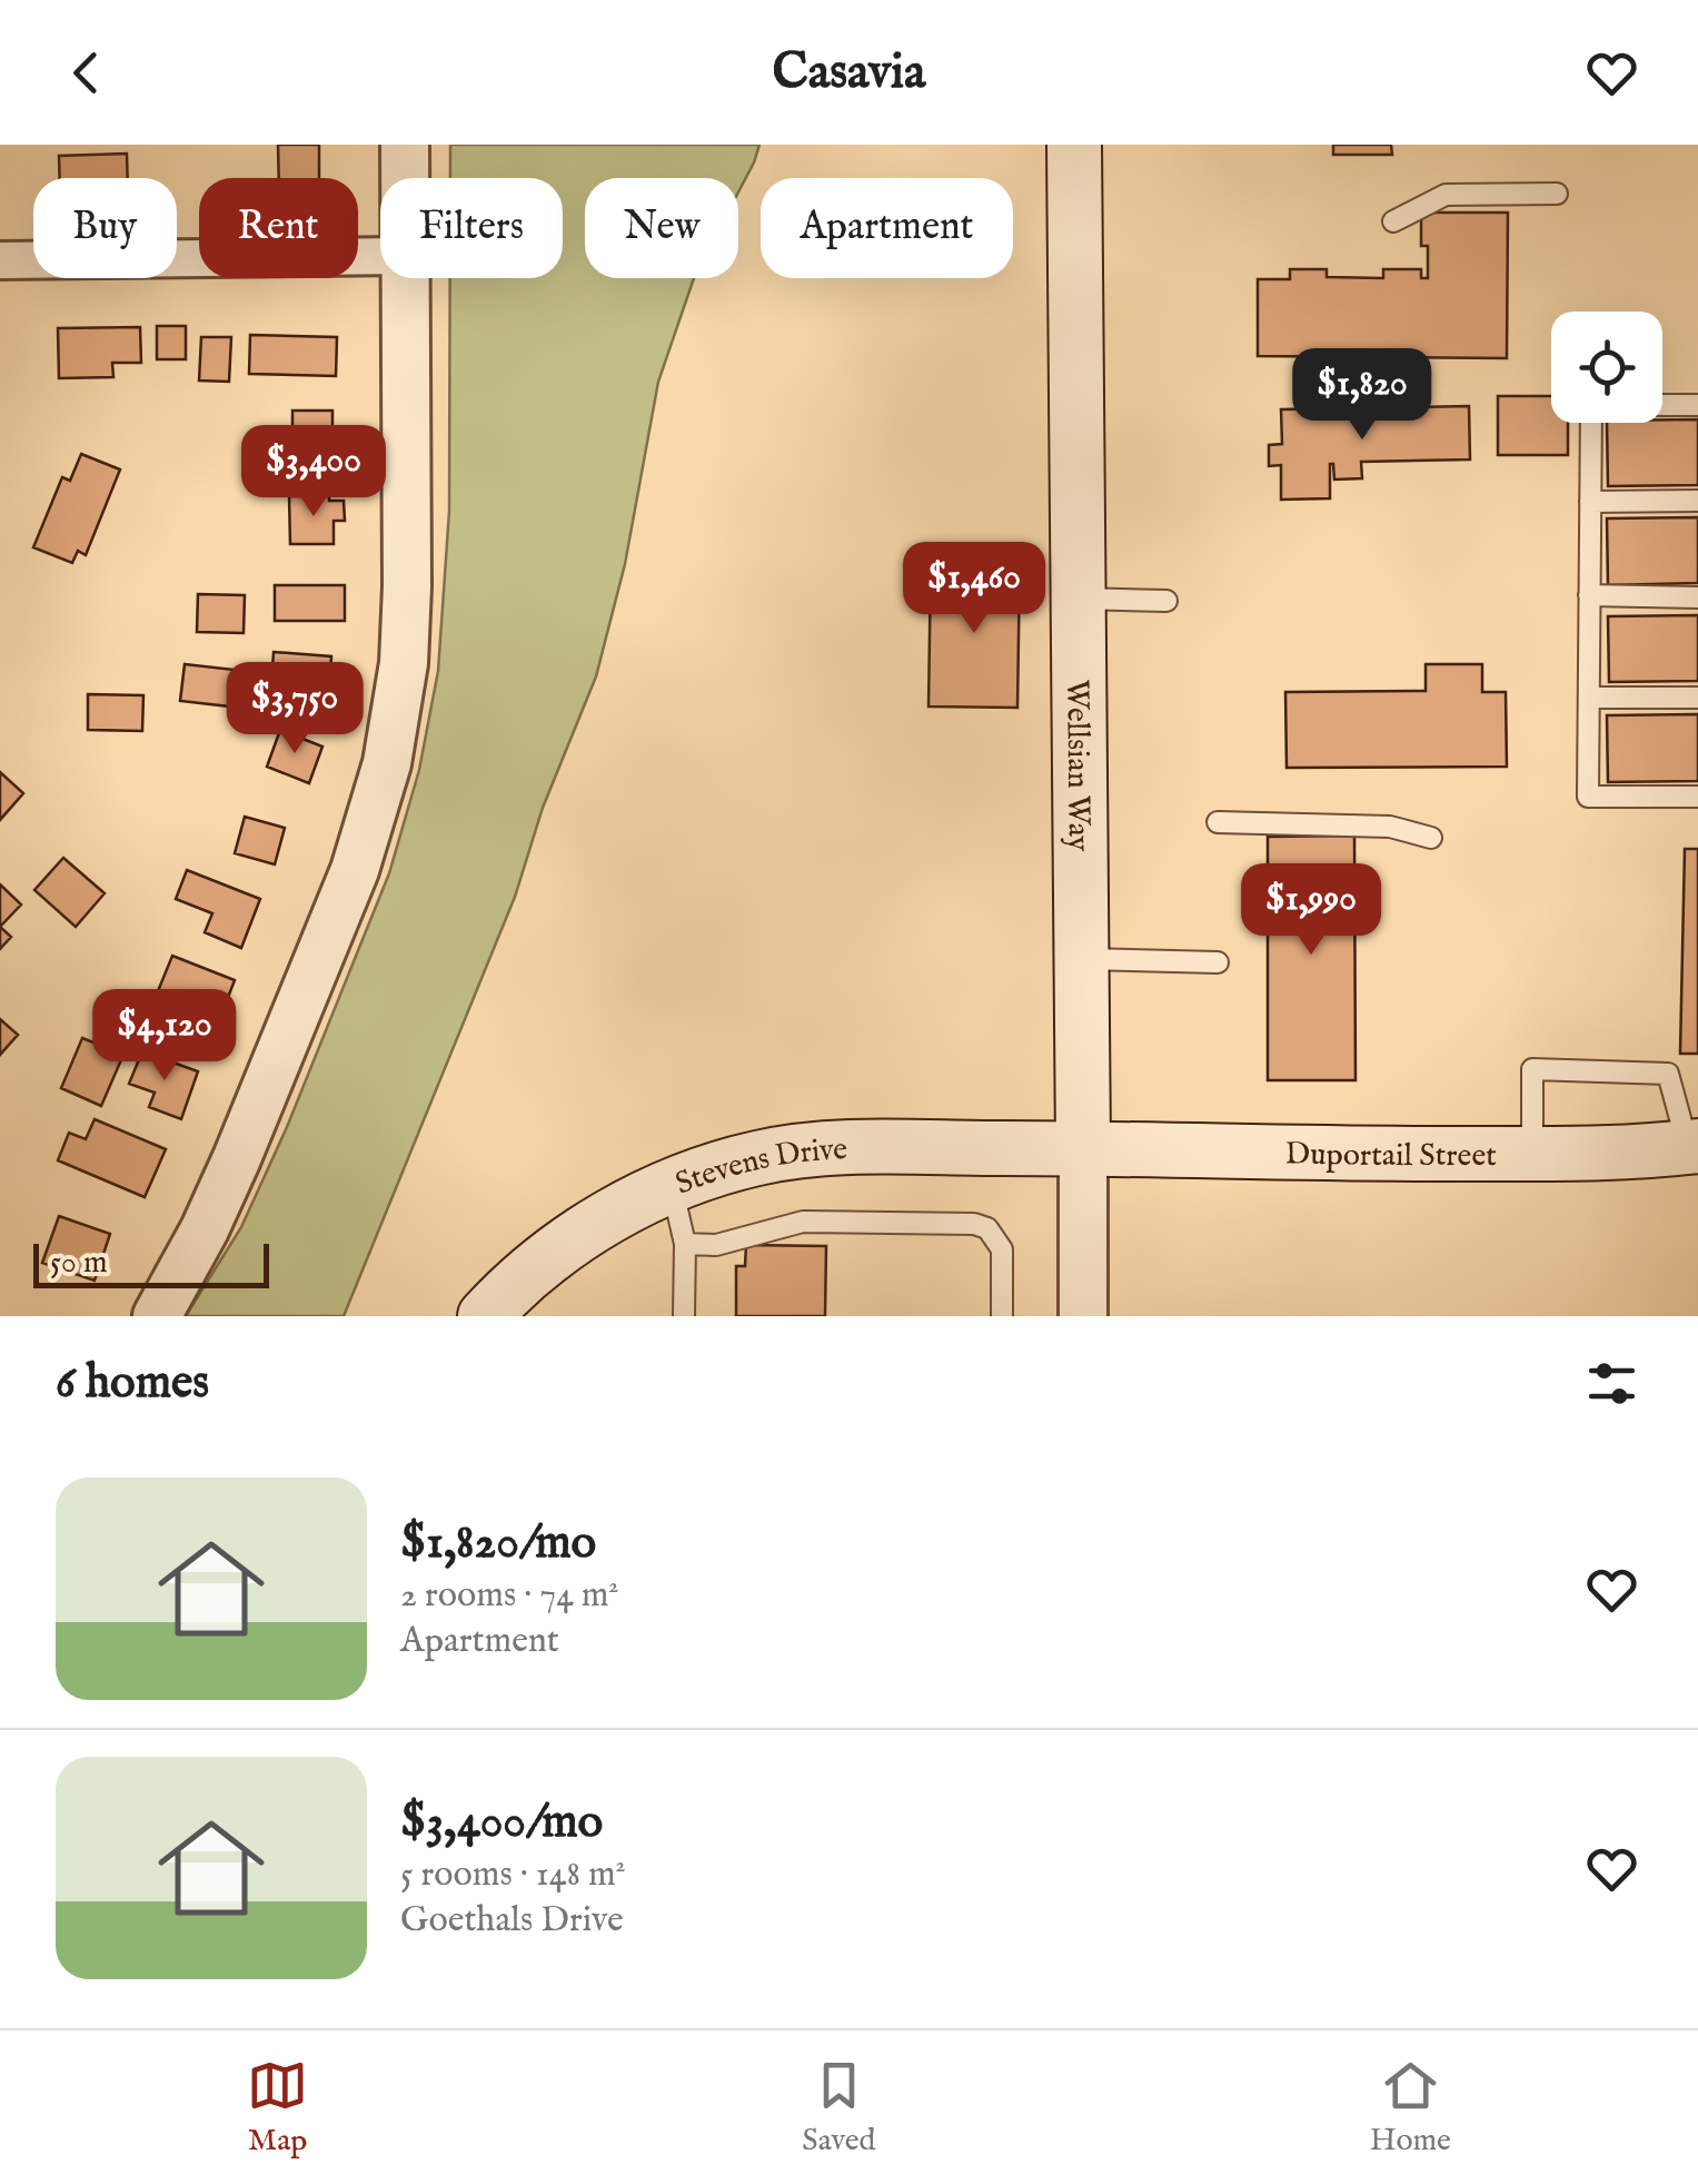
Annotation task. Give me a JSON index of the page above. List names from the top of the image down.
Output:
{
  "streets": {
    "main road": ["Wellsian Way", "Duportail Street", "Stevens Drive"]
  },
  "crossings": [
    ["Wellsian Way", "Duportail Street"],
    ["Wellsian Way", "Stevens Drive"],
    ["Duportail Street", "Stevens Drive"]
  ],
  "scale_bar": "50 m",
  "page": {
    "header": "Casavia",
    "chip": [
      "Buy",
      "Rent",
      "Filters",
      "New",
      "Apartment"
    ],
    "price": [
      "$1,820",
      "$3,400",
      "$1,460",
      "$3,750",
      "$1,990",
      "$4,120"
    ],
    "scale": "50 m",
    "heading": "6 homes",
    "list": [
      {
        "name": "$1,820/mo",
        "note": "2 rooms · 74 m² · Apartment"
      },
      {
        "name": "$3,400/mo",
        "note": "5 rooms · 148 m² · Goethals Drive"
      }
    ],
    "tabs": ["Map", "Saved", "Home"]
  }
}
